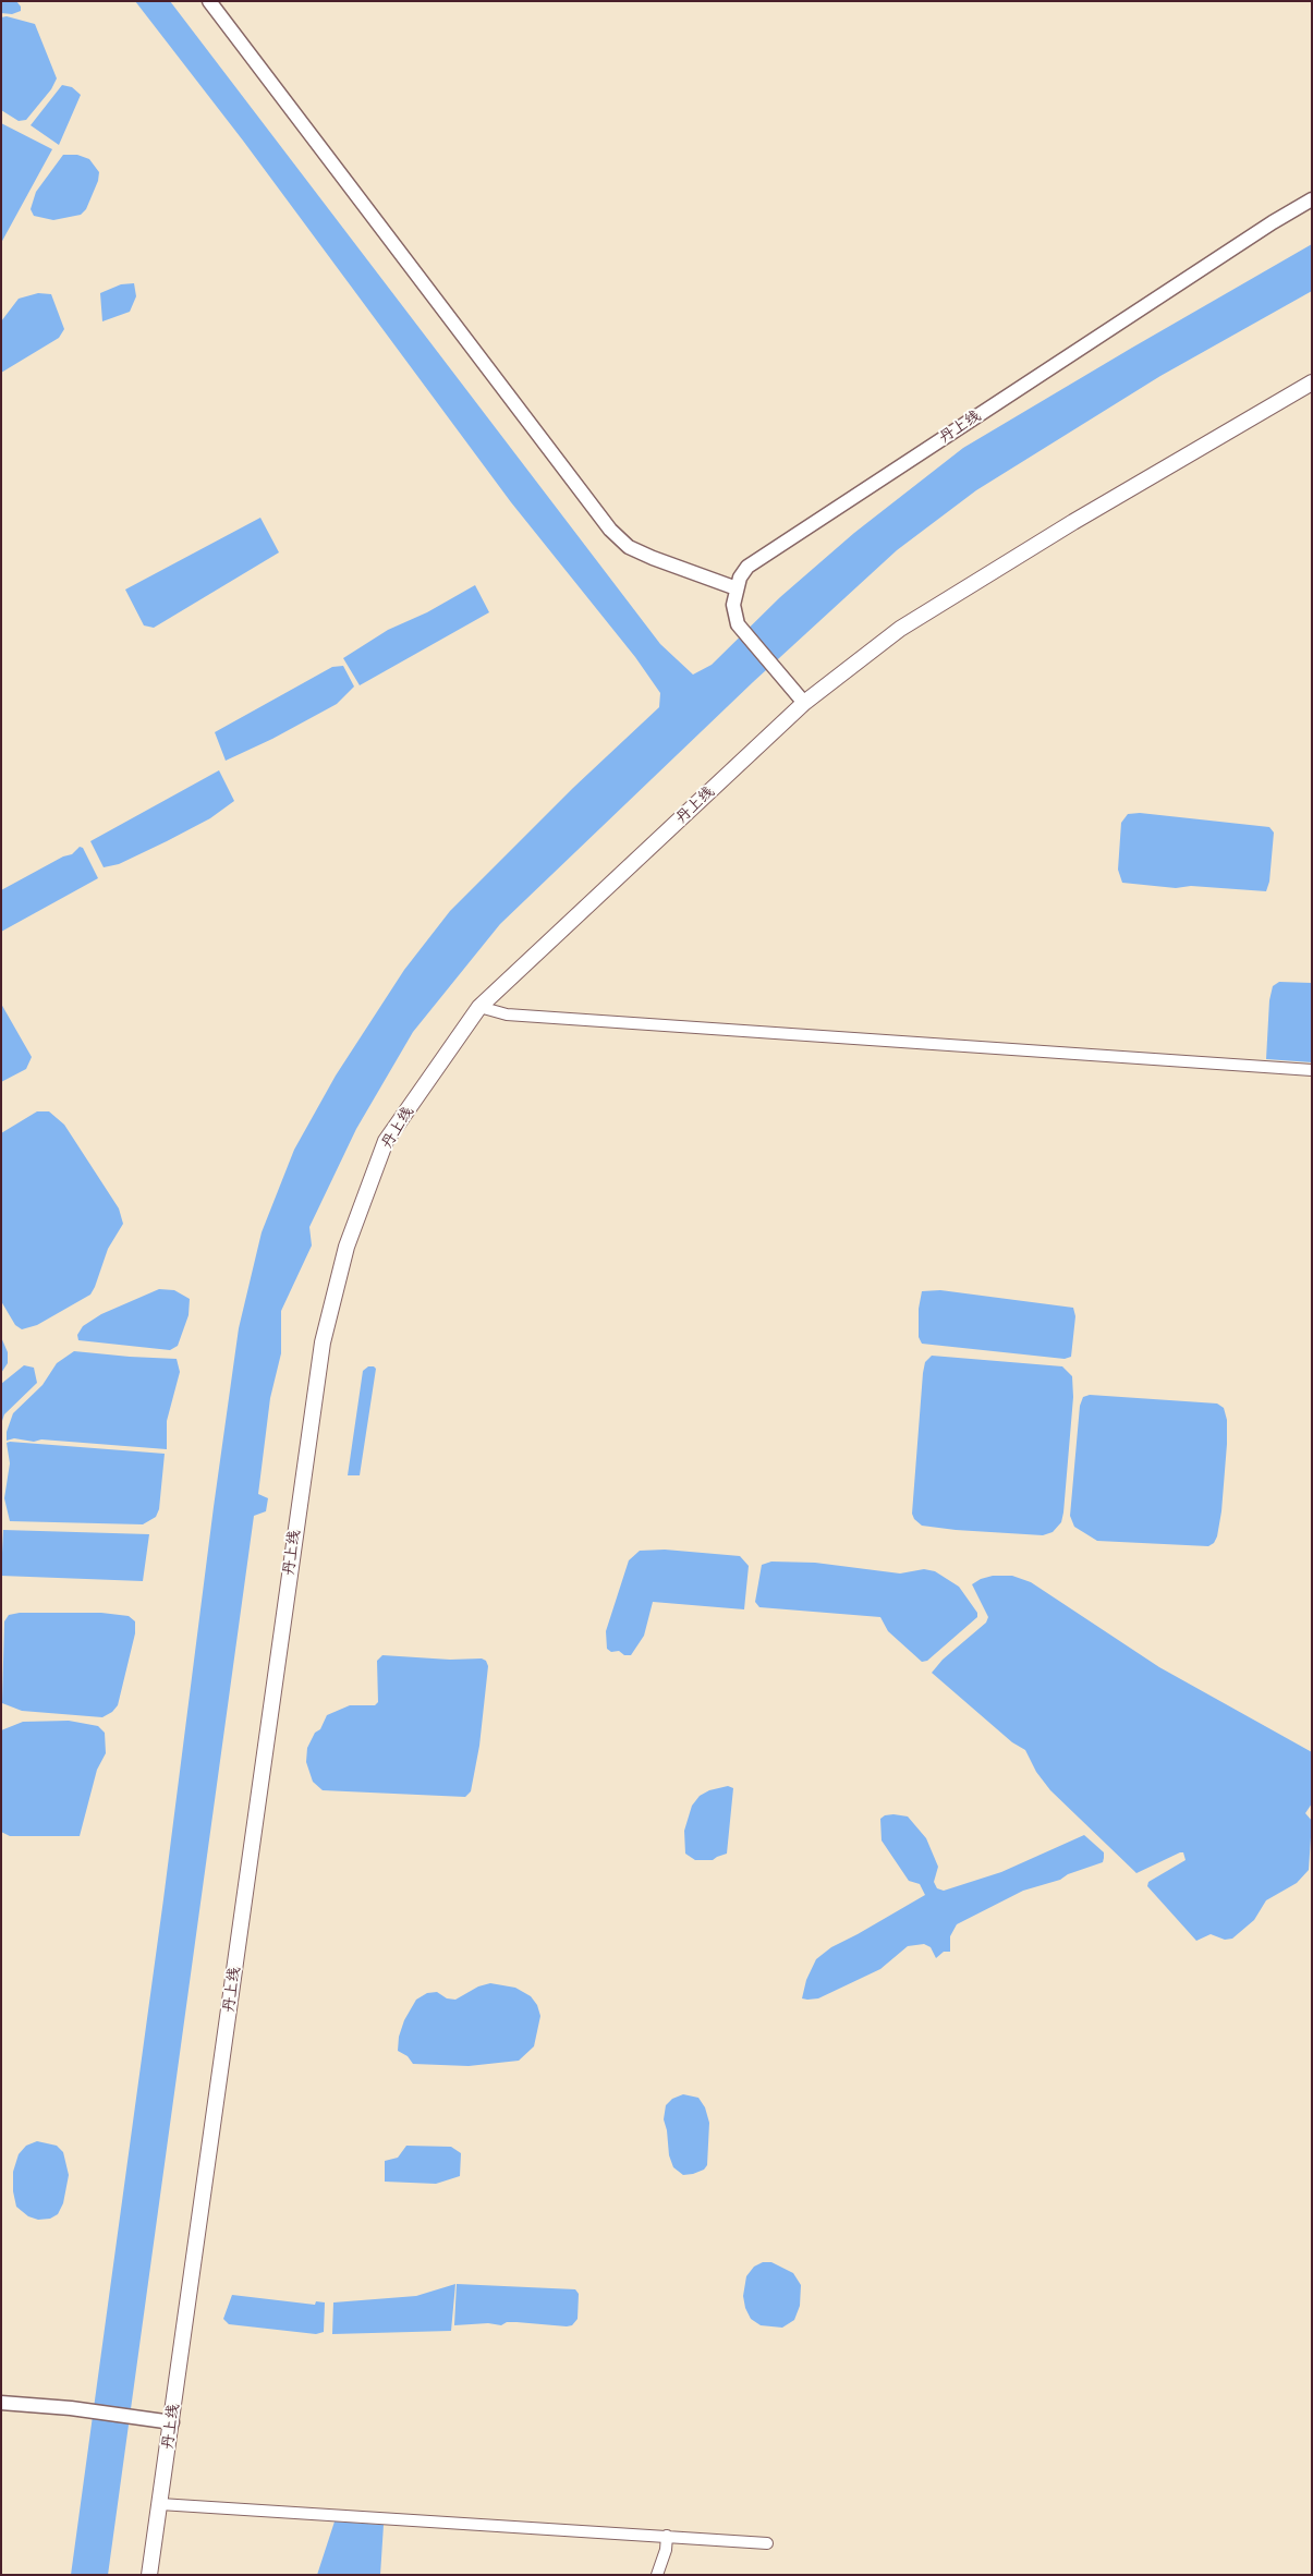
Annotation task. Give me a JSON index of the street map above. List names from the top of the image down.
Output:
{
  "streets": {
    "main road": ["丹上线"]
  }
}
